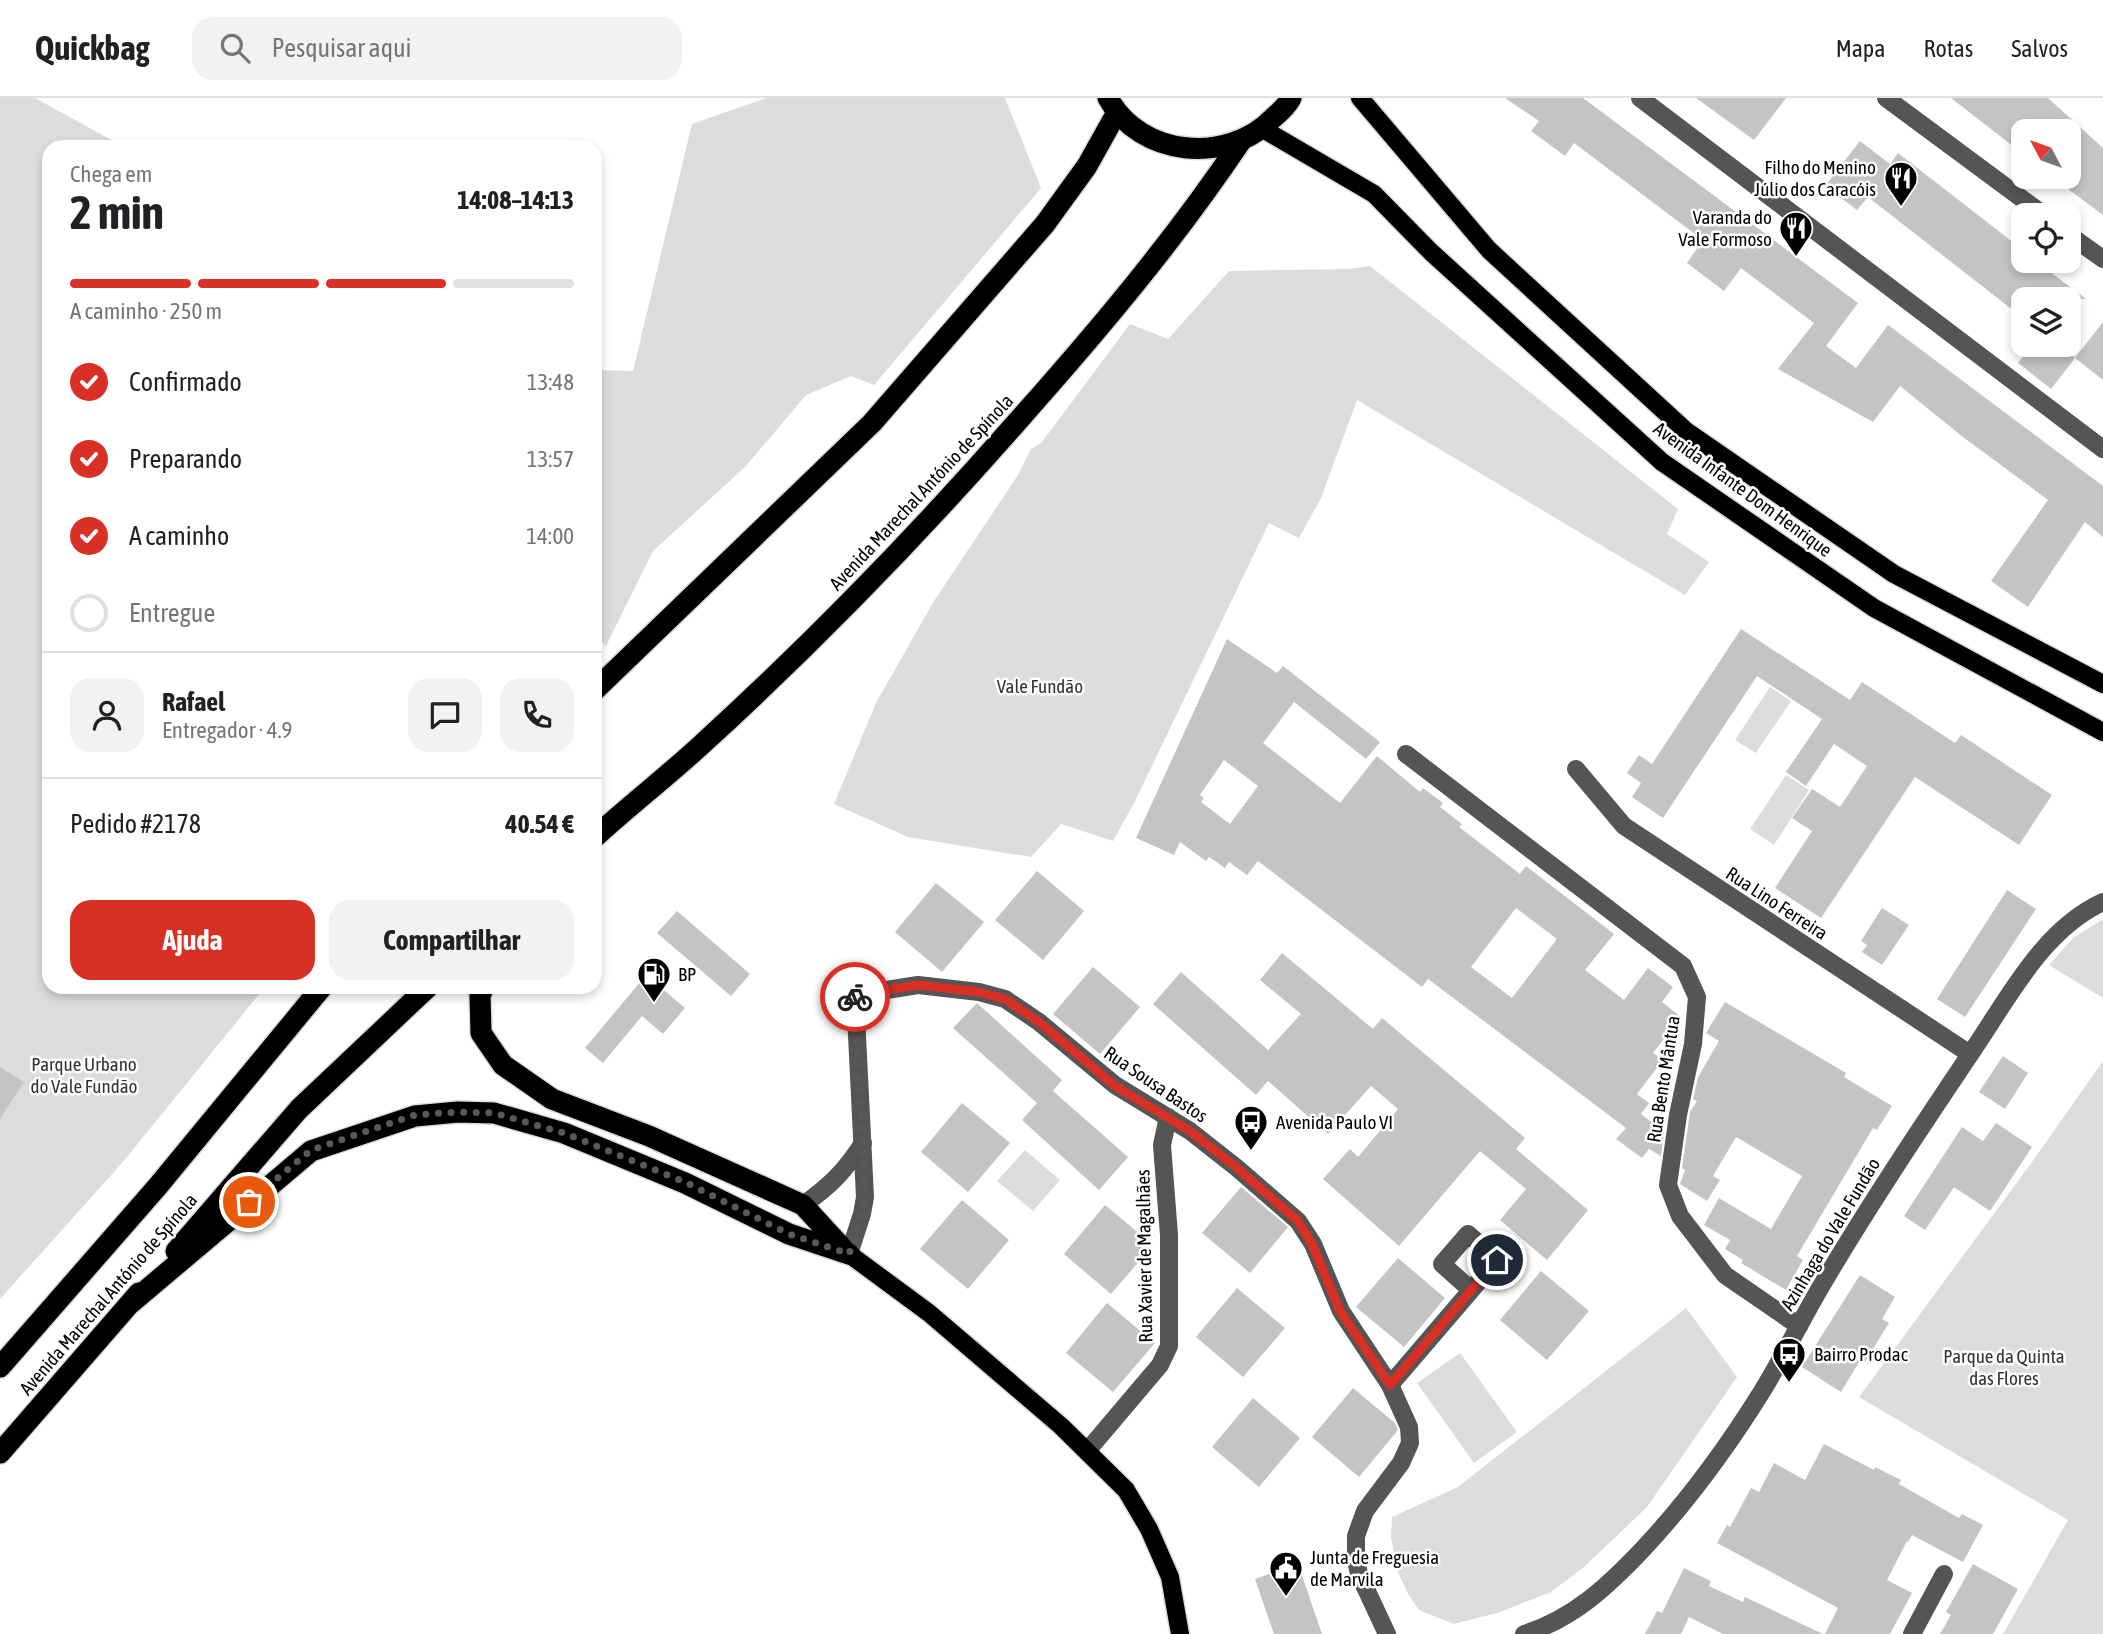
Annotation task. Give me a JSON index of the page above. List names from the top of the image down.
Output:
{
  "streets": {
    "highway": ["Avenida Marechal António de Spínola"],
    "main road": ["Avenida Infante Dom Henrique"],
    "street": [
      "Rua Lino Ferreira",
      "Rua Bento Mântua",
      "Rua Sousa Bastos",
      "Azinhaga do Vale Fundão",
      "Rua Xavier de Magalhães"
    ]
  },
  "crossings": [
    ["Rua Lino Ferreira", "Azinhaga do Vale Fundão"],
    ["Rua Bento Mântua", "Azinhaga do Vale Fundão"],
    ["Rua Sousa Bastos", "Rua Xavier de Magalhães"]
  ],
  "parks": ["Vale Fundão", "Parque Urbano do Vale Fundão", "Parque da Quinta das Flores"],
  "places": {
    "restaurant": ["Filho do Menino Júlio dos Caracóis", "Varanda do Vale Formoso"],
    "fuel station": ["BP"],
    "bus stop": ["Avenida Paulo VI", "Bairro Prodac"],
    "public building": ["Junta de Freguesia de Marvila"]
  },
  "north": "top left",
  "page": {
    "header": "Quickbag",
    "search": "Pesquisar aqui",
    "nav": ["Mapa", "Rotas", "Salvos"],
    "heading": ["2 min", "Chega em", "14:08–14:13"],
    "panel": [
      "Rafael",
      "Entregador · 4.9",
      "Pedido #2178",
      "40.54 €"
    ],
    "bar": "A caminho · 250 m",
    "list": [
      ["Confirmado", "13:48"],
      ["Preparando", "13:57"],
      ["A caminho", "14:00"],
      "Entregue"
    ],
    "buttons": ["Ajuda", "Compartilhar"]
  }
}
